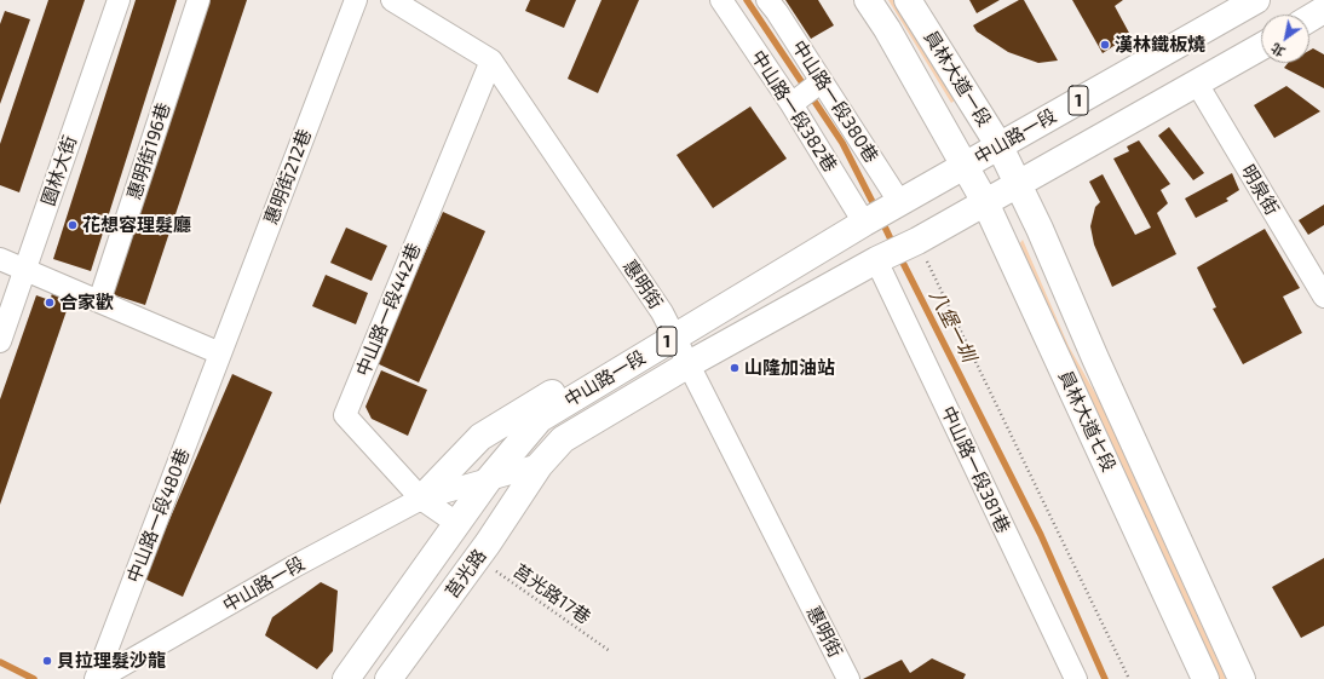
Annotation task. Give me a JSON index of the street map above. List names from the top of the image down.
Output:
{
  "streets": {
    "main road": [
      "員林大道一段",
      "1",
      "中山路一段",
      "員林大道七段",
      "莒光路"
    ],
    "street": [
      "中山路一段380巷",
      "中山路一段382巷",
      "惠明街196巷",
      "園林大街",
      "惠明街212巷",
      "明泉街",
      "惠明街",
      "中山路一段442巷",
      "中山路一段381巷",
      "中山路一段480巷"
    ],
    "path": ["莒光路17巷"]
  },
  "crossings": [
    ["員林大道一段", "1"],
    ["員林大道一段", "中山路一段"],
    ["員林大道一段", "員林大道七段"],
    ["1", "中山路一段380巷"],
    ["1", "中山路一段382巷"],
    ["1", "中山路一段"],
    ["1", "明泉街"],
    ["1", "員林大道七段"],
    ["1", "中山路一段381巷"],
    ["中山路一段380巷", "中山路一段"],
    ["中山路一段382巷", "中山路一段"],
    ["中山路一段", "惠明街"],
    ["中山路一段", "中山路一段442巷"],
    ["中山路一段", "員林大道七段"],
    ["中山路一段", "中山路一段381巷"],
    ["中山路一段", "中山路一段480巷"],
    ["中山路一段", "莒光路"],
    ["惠明街212巷", "中山路一段480巷"],
    ["惠明街", "中山路一段442巷"],
    ["中山路一段442巷", "莒光路"],
    ["莒光路", "莒光路17巷"]
  ],
  "water": ["八堡一圳"],
  "places": [
    "漢林鐵板燒",
    "花想容理髮廳",
    "合家歡",
    "山隆加油站",
    "貝拉理髮沙龍"
  ],
  "north": "bottom left"
}
